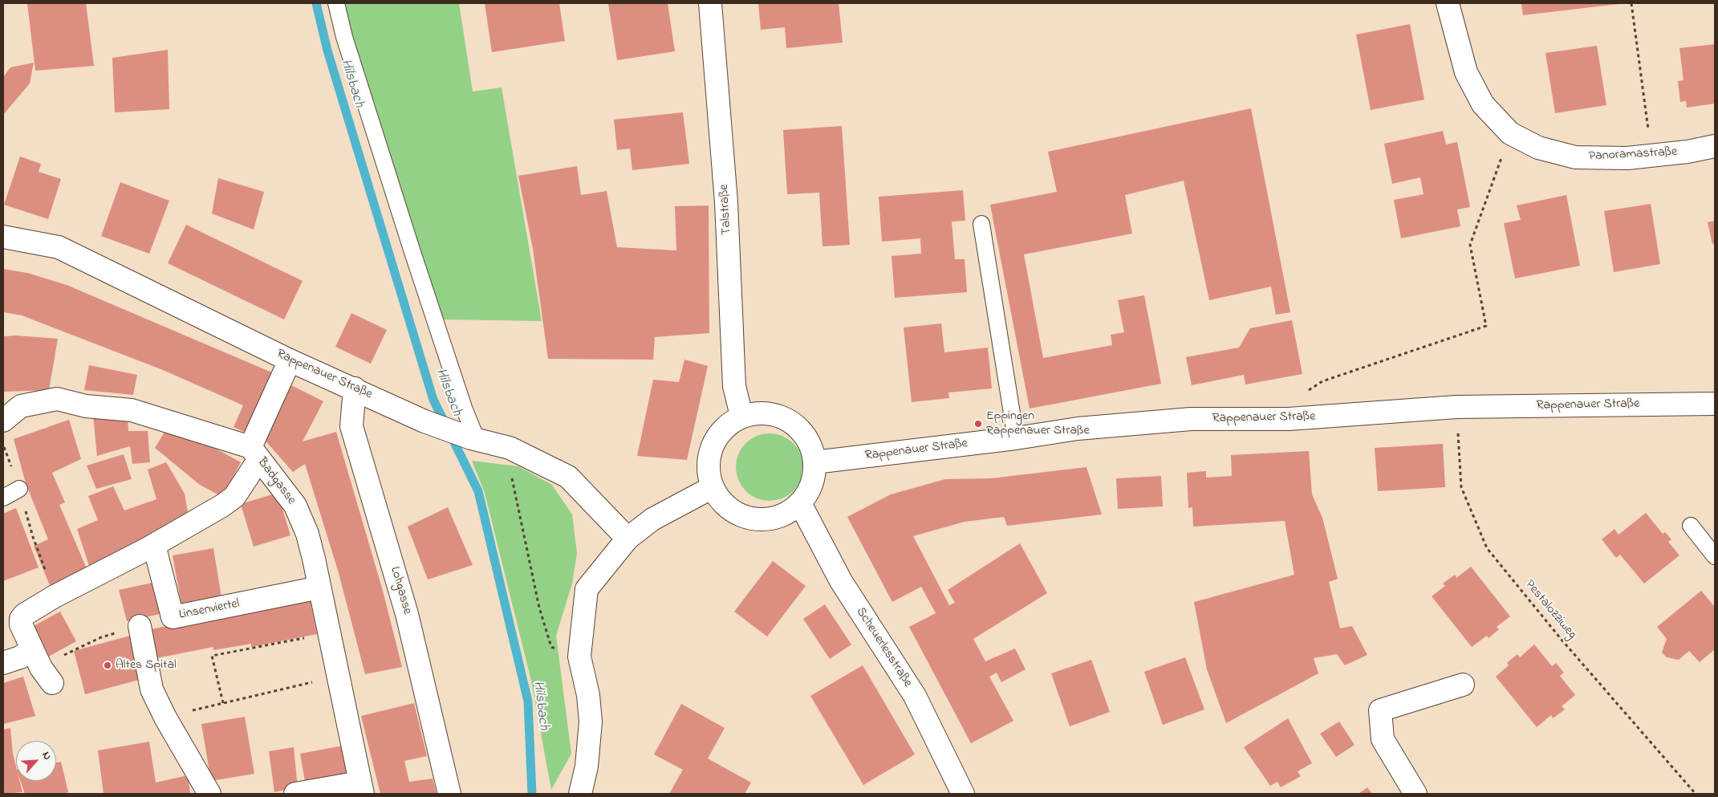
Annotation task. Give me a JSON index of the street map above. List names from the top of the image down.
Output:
{
  "streets": {
    "street": [
      "Panoramastraße",
      "Talstraße",
      "Rappenauer Straße",
      "Badgasse",
      "Lohgasse",
      "Linsenviertel",
      "Scheuerlesstraße"
    ],
    "path": ["Pestalozziweg"]
  },
  "crossings": [
    ["Talstraße", "Rappenauer Straße"],
    ["Talstraße", "Scheuerlesstraße"],
    ["Rappenauer Straße", "Lohgasse"],
    ["Rappenauer Straße", "Pestalozziweg"],
    ["Rappenauer Straße", "Scheuerlesstraße"],
    ["Badgasse", "Linsenviertel"]
  ],
  "water": ["Hilsbach"],
  "places": ["Eppingen Rappenauer Straße", "Altes Spital"],
  "north": "top right"
}
